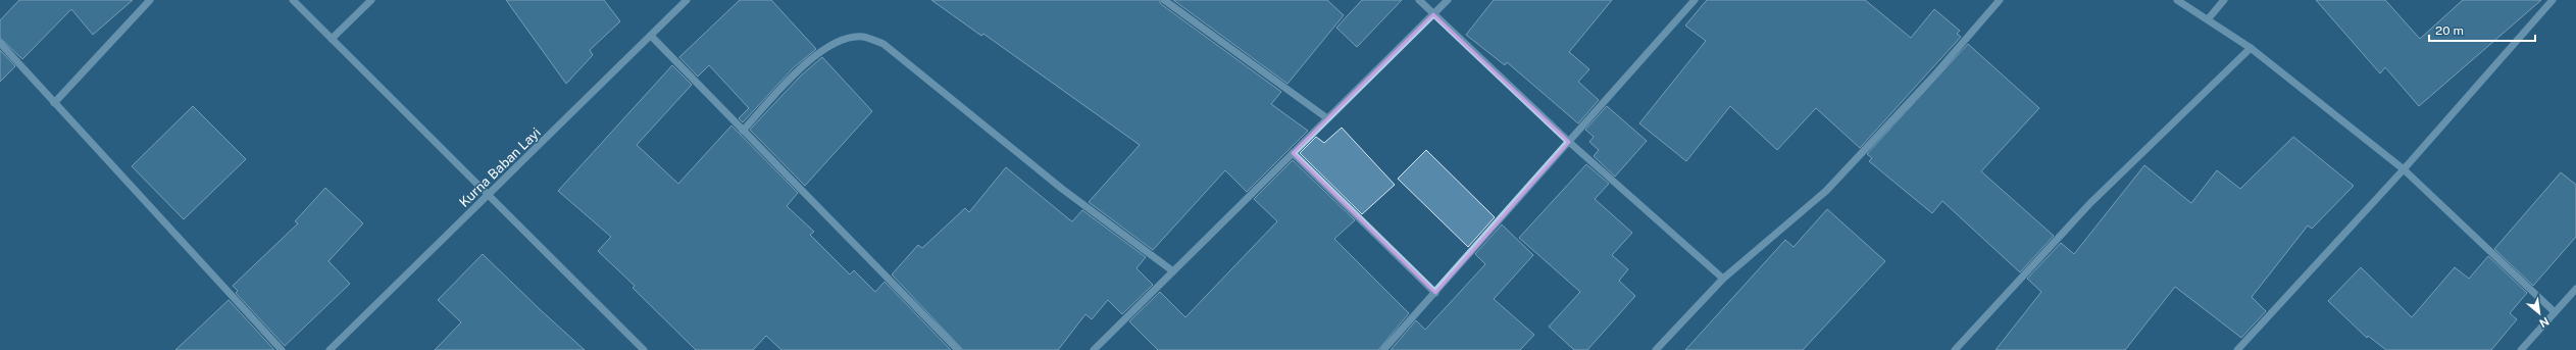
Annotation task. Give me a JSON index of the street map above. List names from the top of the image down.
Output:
{
  "streets": {
    "street": ["Kurna Baban Layi"]
  },
  "scale_bar": "20 m",
  "north": "bottom right"
}
